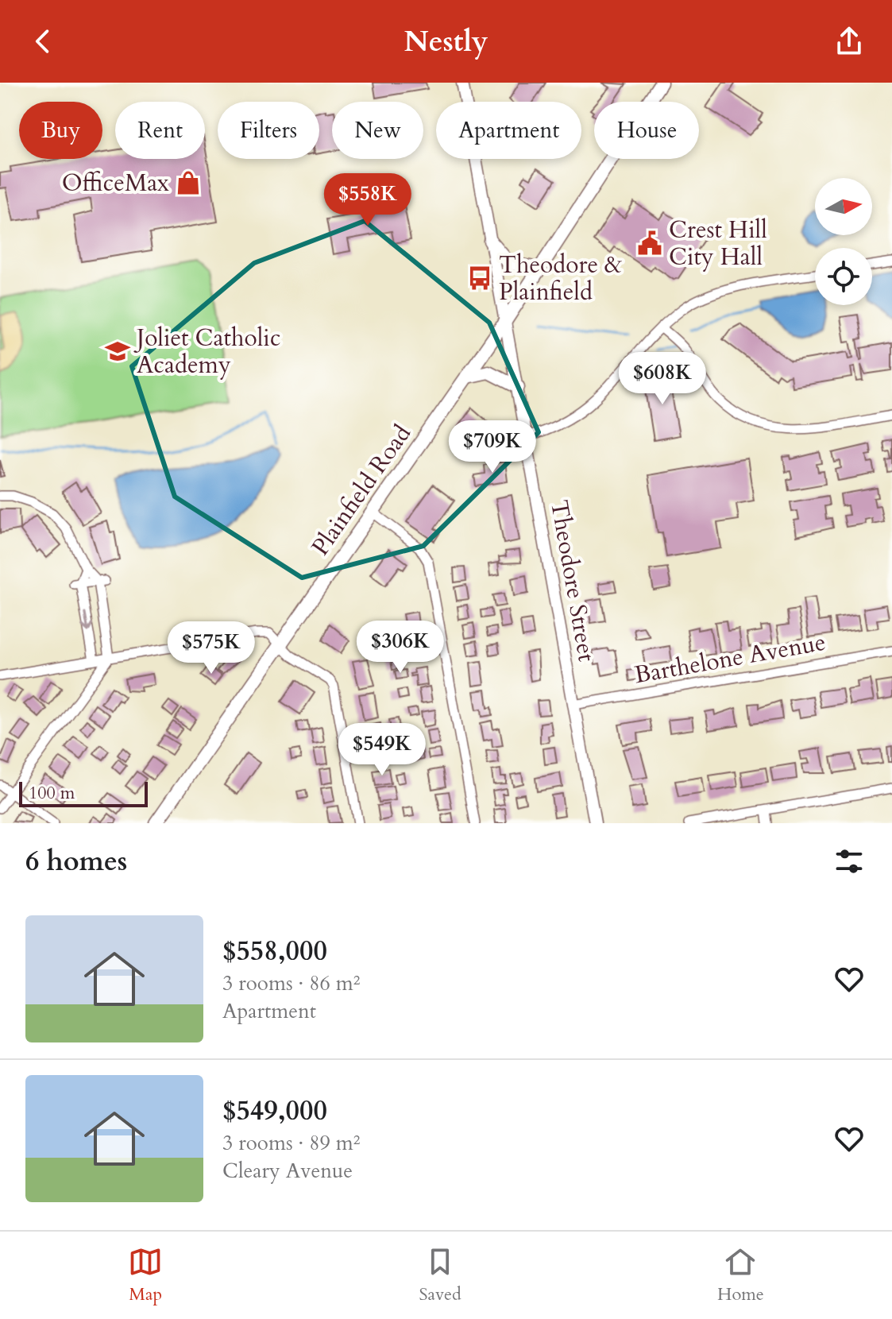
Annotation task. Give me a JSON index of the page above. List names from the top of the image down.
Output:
{
  "streets": {
    "main road": ["Plainfield Road", "Theodore Street"],
    "street": ["Barthelone Avenue"]
  },
  "crossings": [
    ["Plainfield Road", "Theodore Street"],
    ["Theodore Street", "Barthelone Avenue"]
  ],
  "places": {
    "shop": ["OfficeMax"],
    "public building": ["Crest Hill City Hall"],
    "bus stop": ["Theodore & Plainfield"],
    "school or university": ["Joliet Catholic Academy"]
  },
  "scale_bar": "100 m",
  "north": "right",
  "page": {
    "header": "Nestly",
    "chip": [
      "Buy",
      "Rent",
      "Filters",
      "New",
      "Apartment",
      "House"
    ],
    "price": [
      "$558K",
      "$608K",
      "$709K",
      "$306K",
      "$575K",
      "$549K"
    ],
    "scale": "100 m",
    "heading": "6 homes",
    "list": [
      {
        "name": "$558,000",
        "note": "3 rooms · 86 m² · Apartment"
      },
      {
        "name": "$549,000",
        "note": "3 rooms · 89 m² · Cleary Avenue"
      }
    ],
    "tabs": ["Map", "Saved", "Home"]
  }
}
